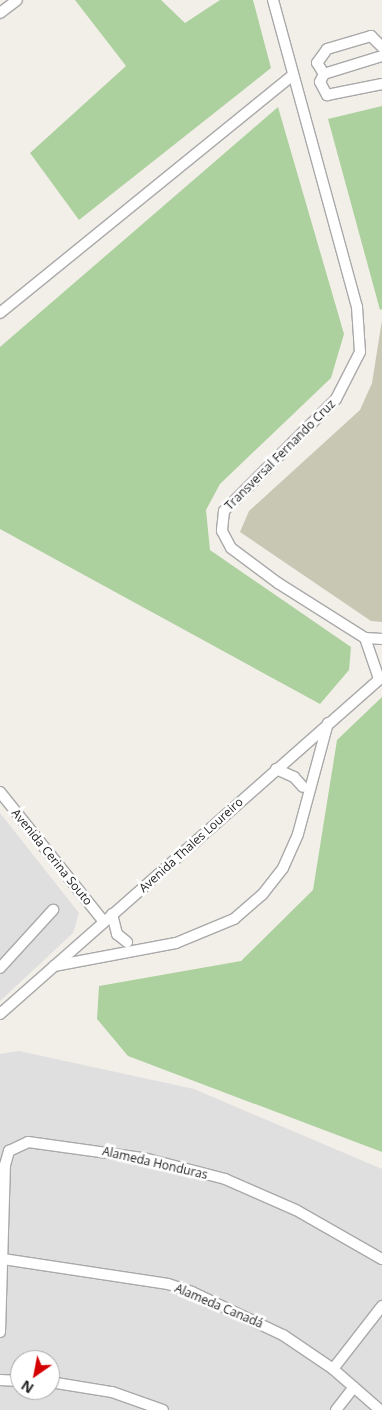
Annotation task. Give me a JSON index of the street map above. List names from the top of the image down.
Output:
{
  "streets": {
    "street": [
      "Transversal Fernando Cruz",
      "Avenida Thales Loureiro",
      "Avenida Cerina Souto",
      "Alameda Honduras",
      "Alameda Canadá"
    ]
  },
  "crossings": [
    ["Avenida Thales Loureiro", "Avenida Cerina Souto"],
    ["Alameda Honduras", "Alameda Canadá"]
  ],
  "north": "bottom left"
}
